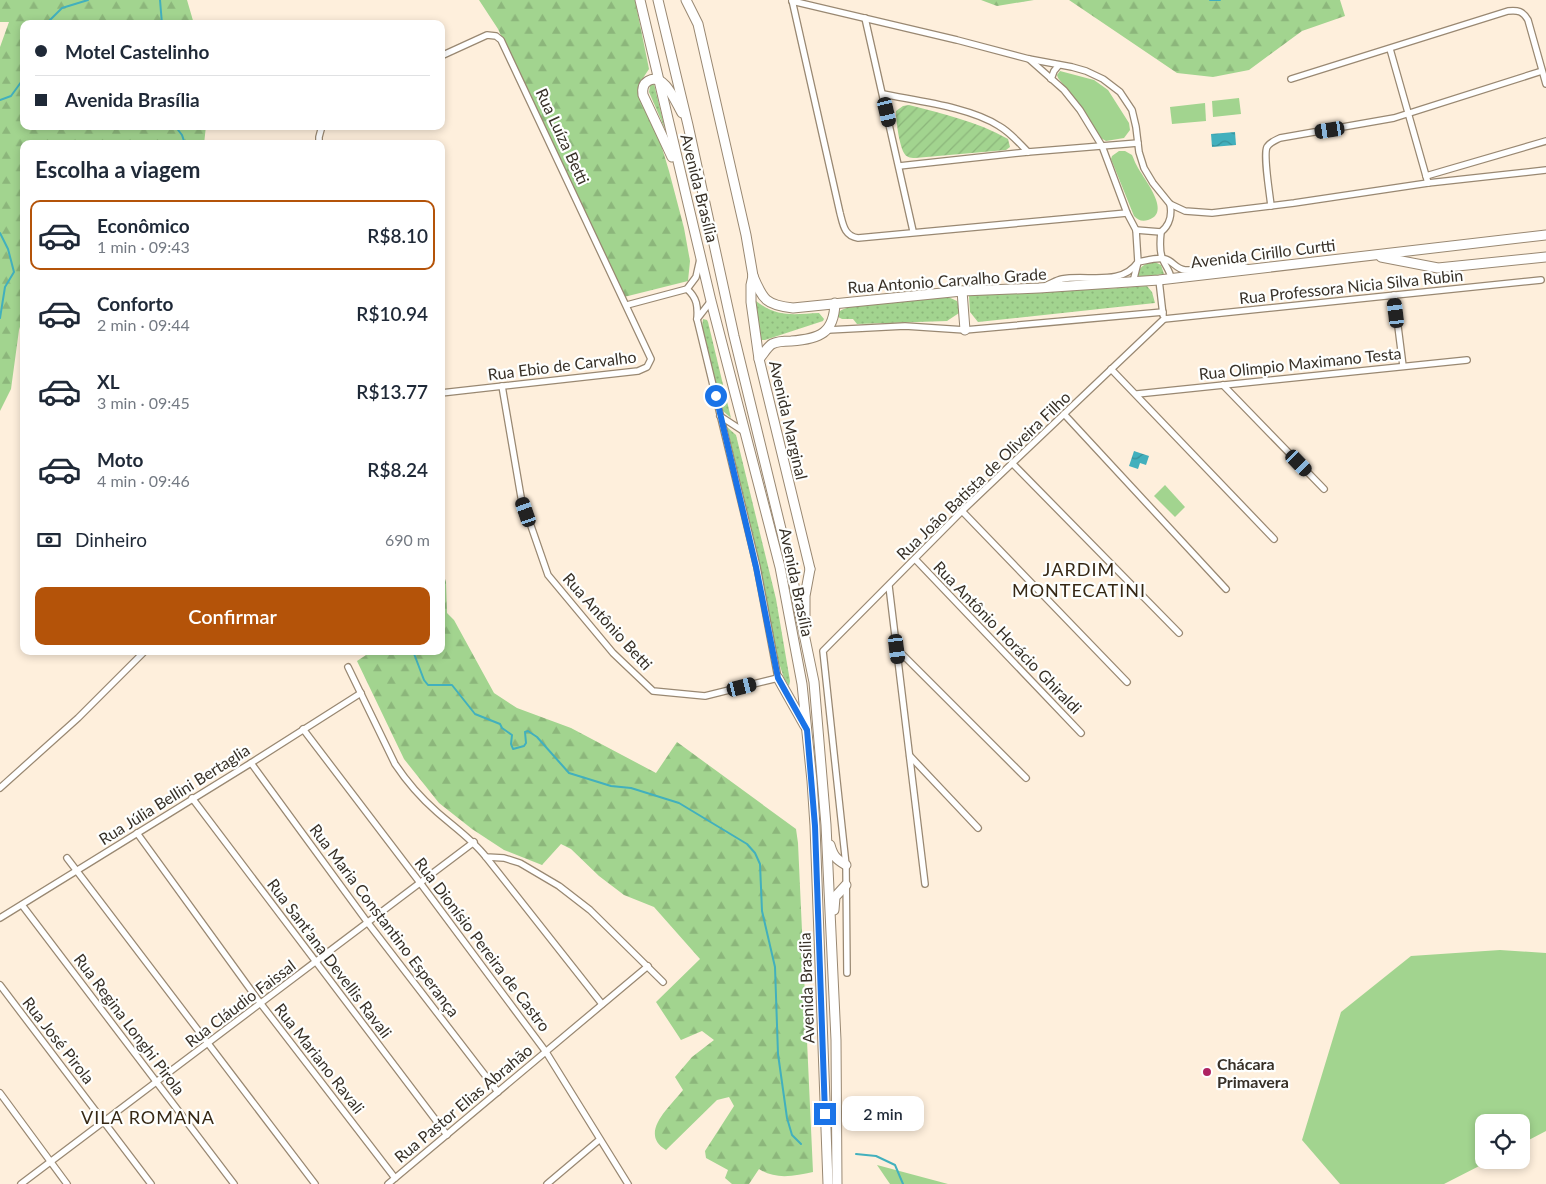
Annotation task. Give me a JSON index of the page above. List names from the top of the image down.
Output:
{
  "streets": {
    "main road": [
      "Avenida Brasília",
      "Avenida Cirillo Curtti",
      "Rua Antonio Carvalho Grade",
      "Avenida Marginal"
    ],
    "street": [
      "Rua Luíza Betti",
      "Rua Professora Nicia Silva Rubin",
      "Rua Olimpio Maximano Testa",
      "Rua Ebio de Carvalho",
      "Rua João Batista de Oliveira Filho",
      "Rua Antônio Betti",
      "Rua Antônio Horácio Ghiraldi",
      "Rua Júlia Bellini Bertaglia",
      "Rua Maria Constantino Esperança",
      "Rua Dionísio Pereira de Castro",
      "Rua Sant'ana Devellis Ravali",
      "Rua Cláudio Faissal",
      "Rua Regina Longhi Pirola",
      "Rua José Pirola",
      "Rua Mariano Ravali",
      "Rua Pastor Elias Abrahão"
    ]
  },
  "crossings": [
    ["Rua Luíza Betti", "Rua Ebio de Carvalho"],
    ["Avenida Brasília", "Avenida Marginal"],
    ["Avenida Cirillo Curtti", "Rua Antonio Carvalho Grade"],
    ["Rua Antonio Carvalho Grade", "Avenida Marginal"],
    ["Rua Professora Nicia Silva Rubin", "Rua João Batista de Oliveira Filho"],
    ["Rua Ebio de Carvalho", "Rua Antônio Betti"],
    ["Rua João Batista de Oliveira Filho", "Rua Antônio Horácio Ghiraldi"],
    ["Rua Júlia Bellini Bertaglia", "Rua Maria Constantino Esperança"],
    ["Rua Júlia Bellini Bertaglia", "Rua Dionísio Pereira de Castro"],
    ["Rua Júlia Bellini Bertaglia", "Rua Sant'ana Devellis Ravali"],
    ["Rua Júlia Bellini Bertaglia", "Rua Regina Longhi Pirola"],
    ["Rua Júlia Bellini Bertaglia", "Rua Mariano Ravali"],
    ["Rua Maria Constantino Esperança", "Rua Cláudio Faissal"],
    ["Rua Maria Constantino Esperança", "Rua Pastor Elias Abrahão"],
    ["Rua Dionísio Pereira de Castro", "Rua Cláudio Faissal"],
    ["Rua Dionísio Pereira de Castro", "Rua Pastor Elias Abrahão"],
    ["Rua Sant'ana Devellis Ravali", "Rua Cláudio Faissal"],
    ["Rua Sant'ana Devellis Ravali", "Rua Pastor Elias Abrahão"],
    ["Rua Cláudio Faissal", "Rua Regina Longhi Pirola"],
    ["Rua Cláudio Faissal", "Rua José Pirola"],
    ["Rua Cláudio Faissal", "Rua Mariano Ravali"],
    ["Rua Mariano Ravali", "Rua Pastor Elias Abrahão"]
  ],
  "districts": ["JARDIM MONTECATINI", "VILA ROMANA"],
  "places": ["Chácara Primavera"],
  "page": {
    "banner": ["Motel Castelinho", "Avenida Brasília"],
    "heading": "Escolha a viagem",
    "list": [
      {
        "name": "Econômico",
        "note": "1 min · 09:43",
        "value": "R$8.10"
      },
      {
        "name": "Conforto",
        "note": "2 min · 09:44",
        "value": "R$10.94"
      },
      {
        "name": "XL",
        "note": "3 min · 09:45",
        "value": "R$13.77"
      },
      {
        "name": "Moto",
        "note": "4 min · 09:46",
        "value": "R$8.24"
      }
    ],
    "pay": ["Dinheiro", "690 m"],
    "buttons": "Confirmar",
    "bubble": "2 min"
  }
}
